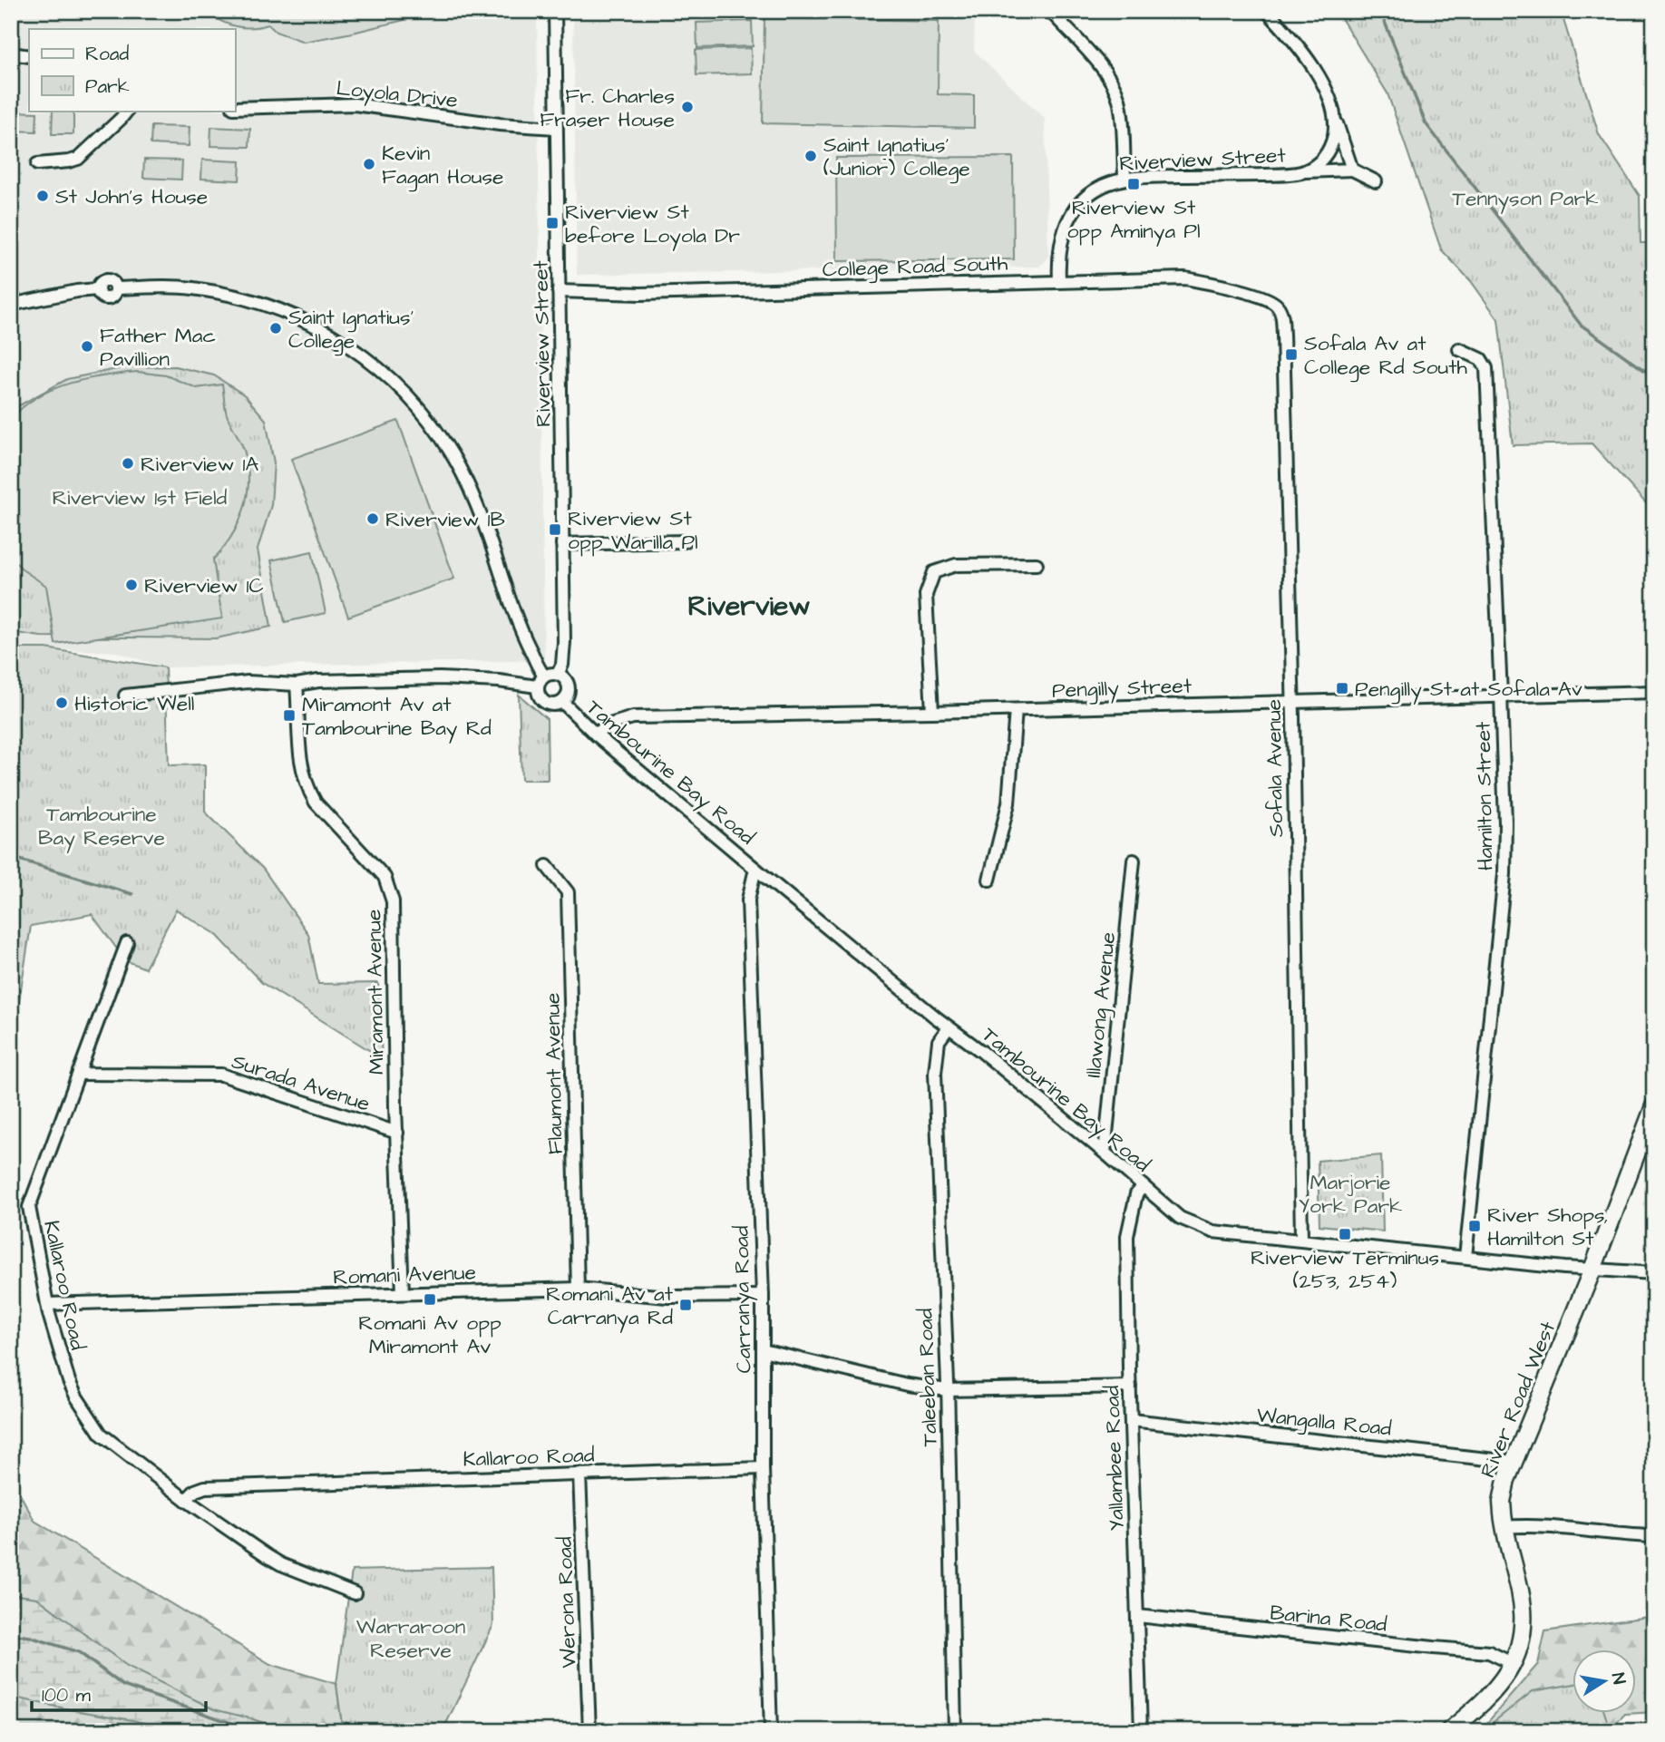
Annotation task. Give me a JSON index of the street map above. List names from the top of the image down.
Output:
{
  "streets": {
    "main road": ["River Road West"],
    "street": [
      "Loyola Drive",
      "Riverview Street",
      "College Road South",
      "Pengilly Street",
      "Sofala Avenue",
      "Tambourine Bay Road",
      "Hamilton Street",
      "Miramont Avenue",
      "Illawong Avenue",
      "Flaumont Avenue",
      "Surada Avenue",
      "Romani Avenue",
      "Kallaroo Road",
      "Carranya Road",
      "Taleeban Road",
      "Wangalla Road",
      "Yallambee Road",
      "Werona Road",
      "Barina Road"
    ]
  },
  "crossings": [
    ["Loyola Drive", "Riverview Street"],
    ["Riverview Street", "College Road South"],
    ["Riverview Street", "Tambourine Bay Road"],
    ["College Road South", "Sofala Avenue"],
    ["Pengilly Street", "Sofala Avenue"],
    ["Pengilly Street", "Tambourine Bay Road"],
    ["Pengilly Street", "Hamilton Street"],
    ["Sofala Avenue", "Tambourine Bay Road"],
    ["Tambourine Bay Road", "Hamilton Street"],
    ["Tambourine Bay Road", "Illawong Avenue"],
    ["Tambourine Bay Road", "Carranya Road"],
    ["Tambourine Bay Road", "Taleeban Road"],
    ["Tambourine Bay Road", "River Road West"],
    ["Tambourine Bay Road", "Yallambee Road"],
    ["Miramont Avenue", "Surada Avenue"],
    ["Miramont Avenue", "Romani Avenue"],
    ["Flaumont Avenue", "Romani Avenue"],
    ["Surada Avenue", "Kallaroo Road"],
    ["Romani Avenue", "Kallaroo Road"],
    ["Romani Avenue", "Carranya Road"],
    ["Kallaroo Road", "Carranya Road"],
    ["Kallaroo Road", "Werona Road"],
    ["River Road West", "Wangalla Road"],
    ["River Road West", "Barina Road"],
    ["Wangalla Road", "Yallambee Road"],
    ["Yallambee Road", "Barina Road"]
  ],
  "districts": ["Riverview"],
  "parks": [
    "Tennyson Park",
    "Riverview 1st Field",
    "Tambourine Bay Reserve",
    "Marjorie York Park",
    "Warraroon Reserve"
  ],
  "places": {
    "other": [
      "Fr. Charles Fraser House",
      "Saint Ignatius' (Junior) College",
      "Kevin Fagan House",
      "St John's House",
      "Saint Ignatius' College",
      "Father Mac Pavillion",
      "Riverview 1A",
      "Riverview 1B",
      "Riverview 1C",
      "Historic Well"
    ],
    "transit": [
      "Riverview St opp Aminya Pl",
      "Riverview St before Loyola Dr",
      "Sofala Av at College Rd South",
      "Riverview St opp Warilla Pl",
      "Pengilly St at Sofala Av",
      "Miramont Av at Tambourine Bay Rd",
      "River Shops, Hamilton St",
      "Riverview Terminus (253, 254)",
      "Romani Av opp Miramont Av",
      "Romani Av at Carranya Rd"
    ]
  },
  "legend": ["Road", "Park"],
  "scale_bar": "100 m",
  "north": "right"
}
